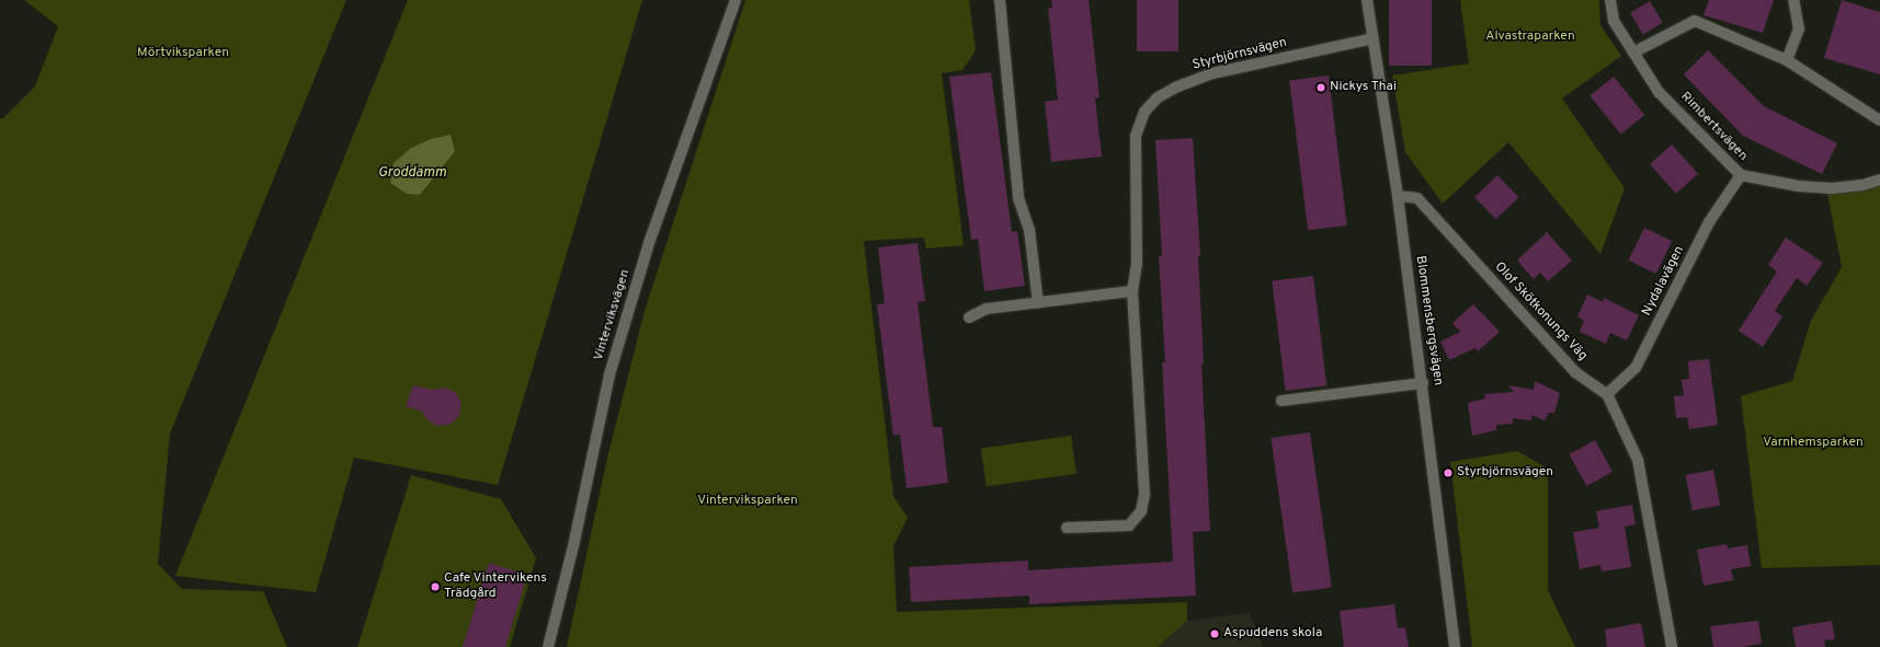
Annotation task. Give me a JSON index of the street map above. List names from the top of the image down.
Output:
{
  "streets": {
    "street": [
      "Styrbjörnsvägen",
      "Rimbertsvägen",
      "Nydalavägen",
      "Olof Skötkonungs Väg",
      "Vinterviksvägen",
      "Blommensbergsvägen"
    ]
  },
  "crossings": [
    ["Styrbjörnsvägen", "Blommensbergsvägen"],
    ["Rimbertsvägen", "Nydalavägen"],
    ["Nydalavägen", "Olof Skötkonungs Väg"],
    ["Olof Skötkonungs Väg", "Blommensbergsvägen"]
  ],
  "water": ["Groddamm"],
  "parks": [
    "Alvastraparken",
    "Mörtviksparken",
    "Varnhemsparken",
    "Vinterviksparken"
  ],
  "places": [
    "Nickys Thai",
    "Styrbjörnsvägen",
    "Cafe Vintervikens Trädgård",
    "Aspuddens skola"
  ]
}
